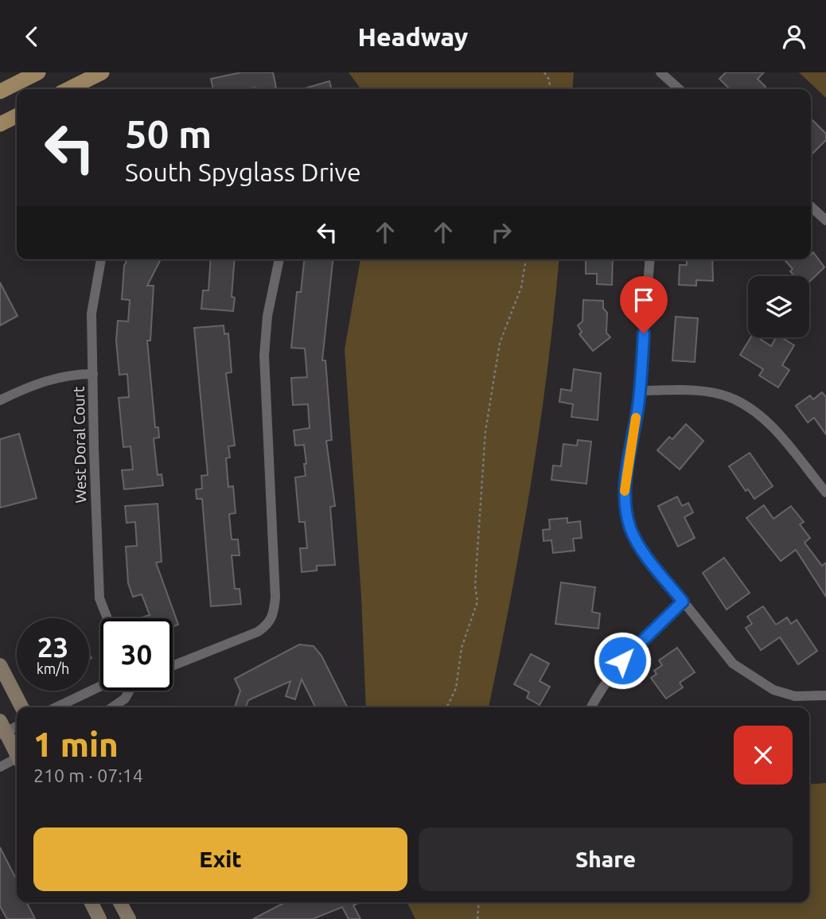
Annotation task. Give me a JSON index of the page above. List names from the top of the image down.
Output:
{
  "streets": {
    "street": ["West Doral Court"]
  },
  "page": {
    "header": "Headway",
    "turn": ["50 m", "South Spyglass Drive"],
    "speed": "23 km/h",
    "limit": "30",
    "heading": ["1 min", "210 m · 07:14"],
    "buttons": ["Exit", "Share"]
  }
}
